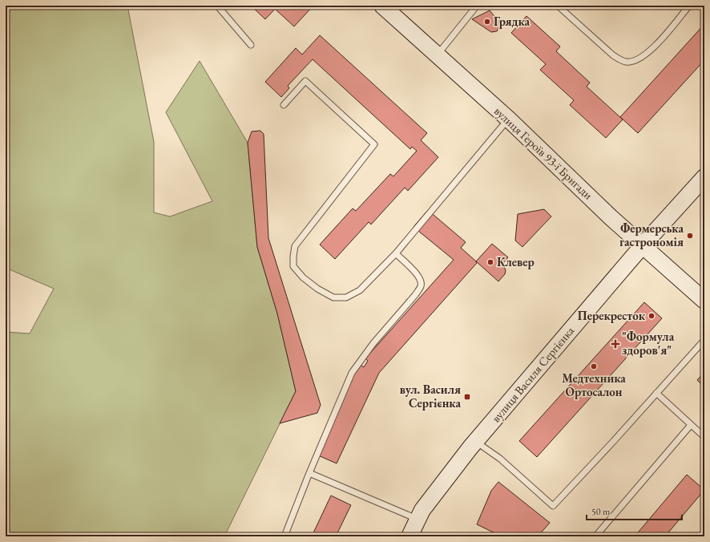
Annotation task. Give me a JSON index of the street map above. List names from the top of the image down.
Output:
{
  "streets": {
    "main road": ["вулиця Героїв 93-ї Бригади", "вулиця Василя Сергієнка"]
  },
  "crossings": [
    ["вулиця Героїв 93-ї Бригади", "вулиця Василя Сергієнка"]
  ],
  "places": {
    "other": [
      "Грядка",
      "Фермерська гастрономія",
      "Клевер",
      "Перекресток",
      "Медтехника Ортосалон"
    ],
    "health": ["\"Формула здоров'я\""],
    "transit": ["вул. Василя Сергієнка"]
  },
  "scale_bar": "50 m"
}
